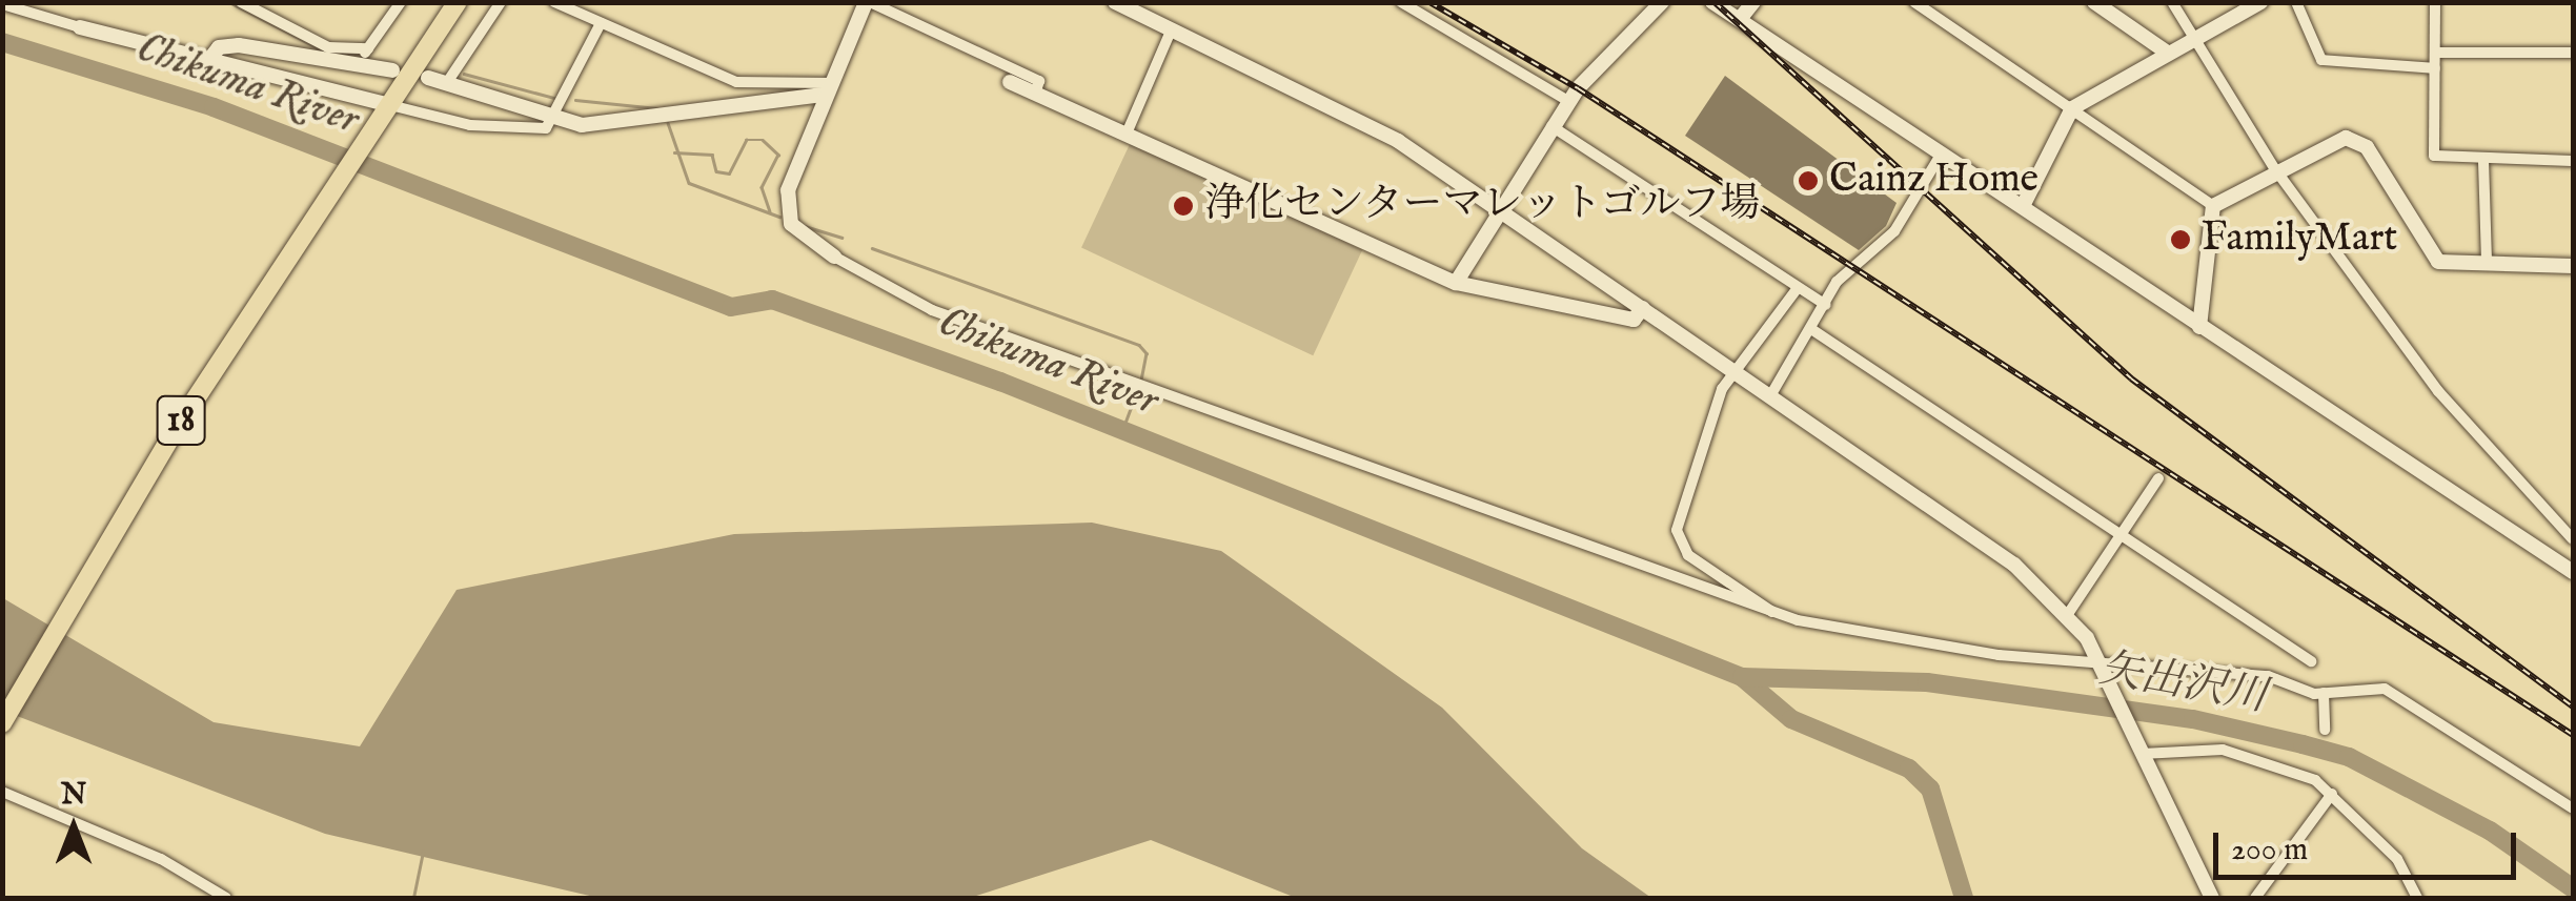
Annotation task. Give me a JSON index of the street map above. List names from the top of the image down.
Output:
{
  "streets": {
    "highway": ["18"]
  },
  "water": ["Chikuma River", "矢出沢川"],
  "places": ["Cainz Home", "浄化センターマレットゴルフ場", "FamilyMart"],
  "scale_bar": "200 m",
  "north": "top"
}
